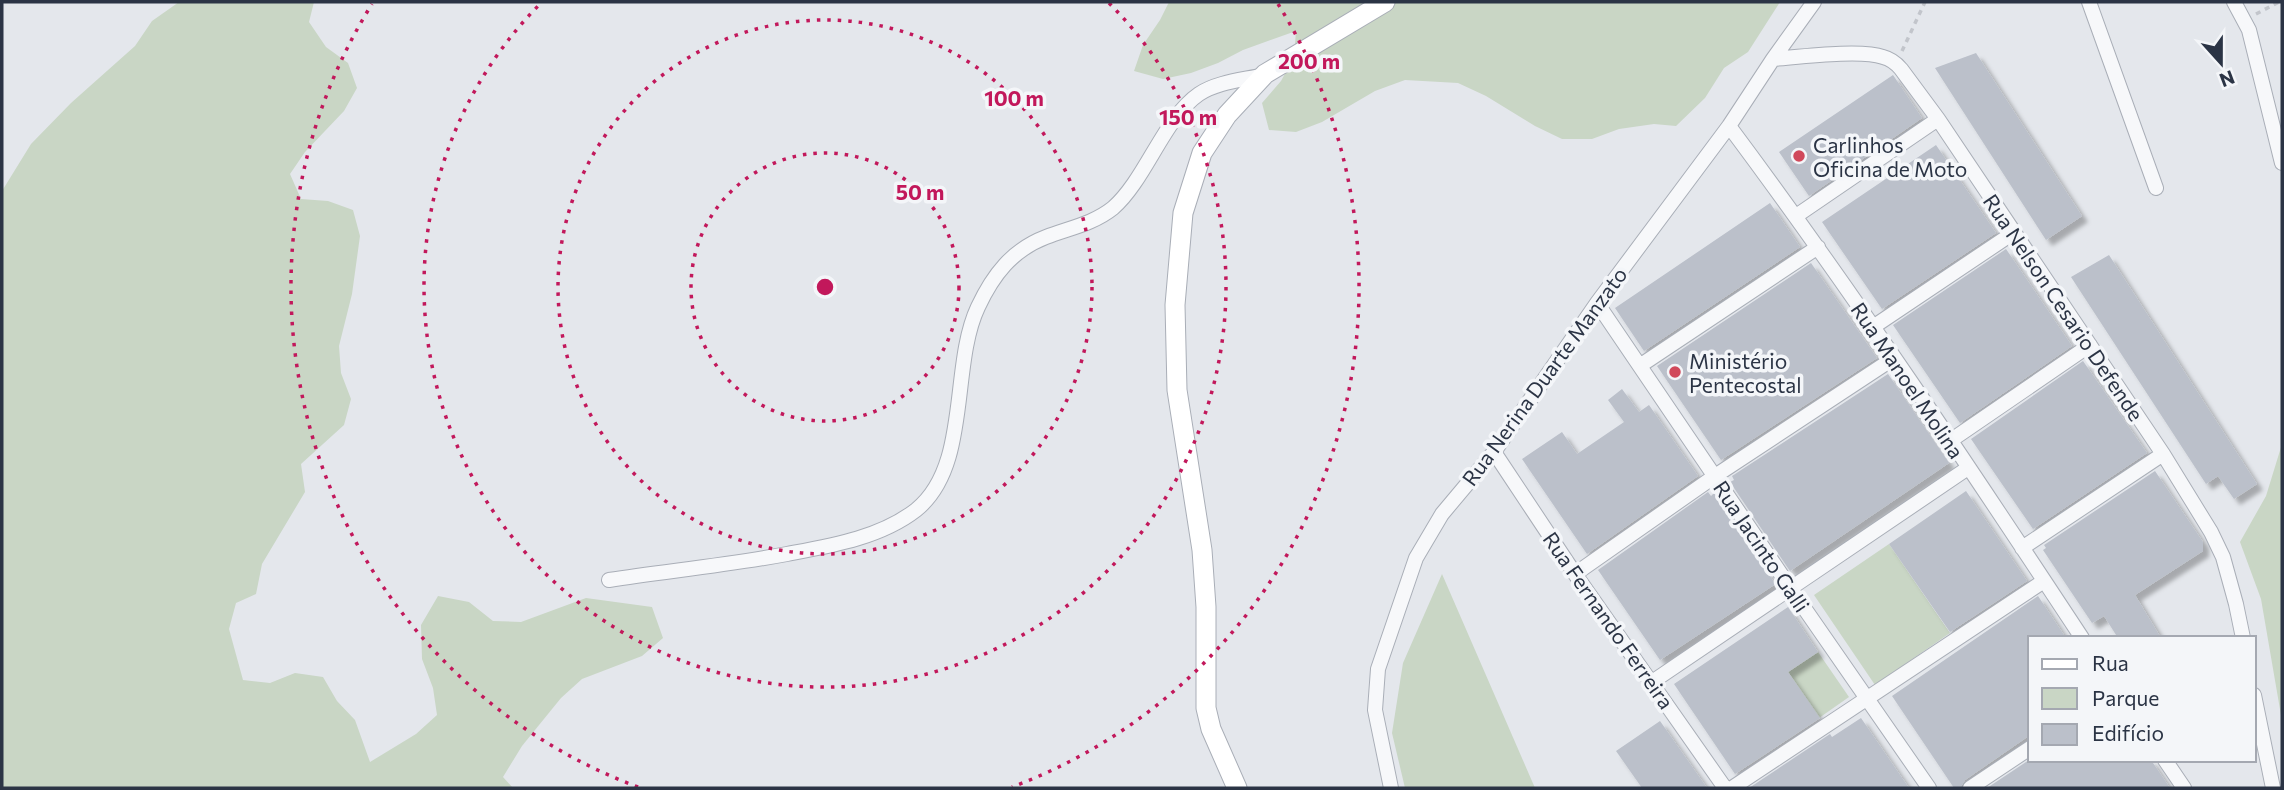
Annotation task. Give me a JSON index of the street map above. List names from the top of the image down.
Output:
{
  "streets": {
    "street": [
      "Rua Nelson Cesario Defende",
      "Rua Nerina Duarte Manzato",
      "Rua Manoel Molina",
      "Rua Jacinto Galli",
      "Rua Fernando Ferreira"
    ]
  },
  "crossings": [
    ["Rua Nerina Duarte Manzato", "Rua Manoel Molina"],
    ["Rua Nerina Duarte Manzato", "Rua Jacinto Galli"],
    ["Rua Nerina Duarte Manzato", "Rua Fernando Ferreira"]
  ],
  "places": ["Carlinhos Oficina de Moto", "Ministério Pentecostal"],
  "legend": ["Rua", "Parque", "Edifício"],
  "north": "bottom",
  "rings": [
    "200 m",
    "100 m",
    "150 m",
    "50 m"
  ]
}
